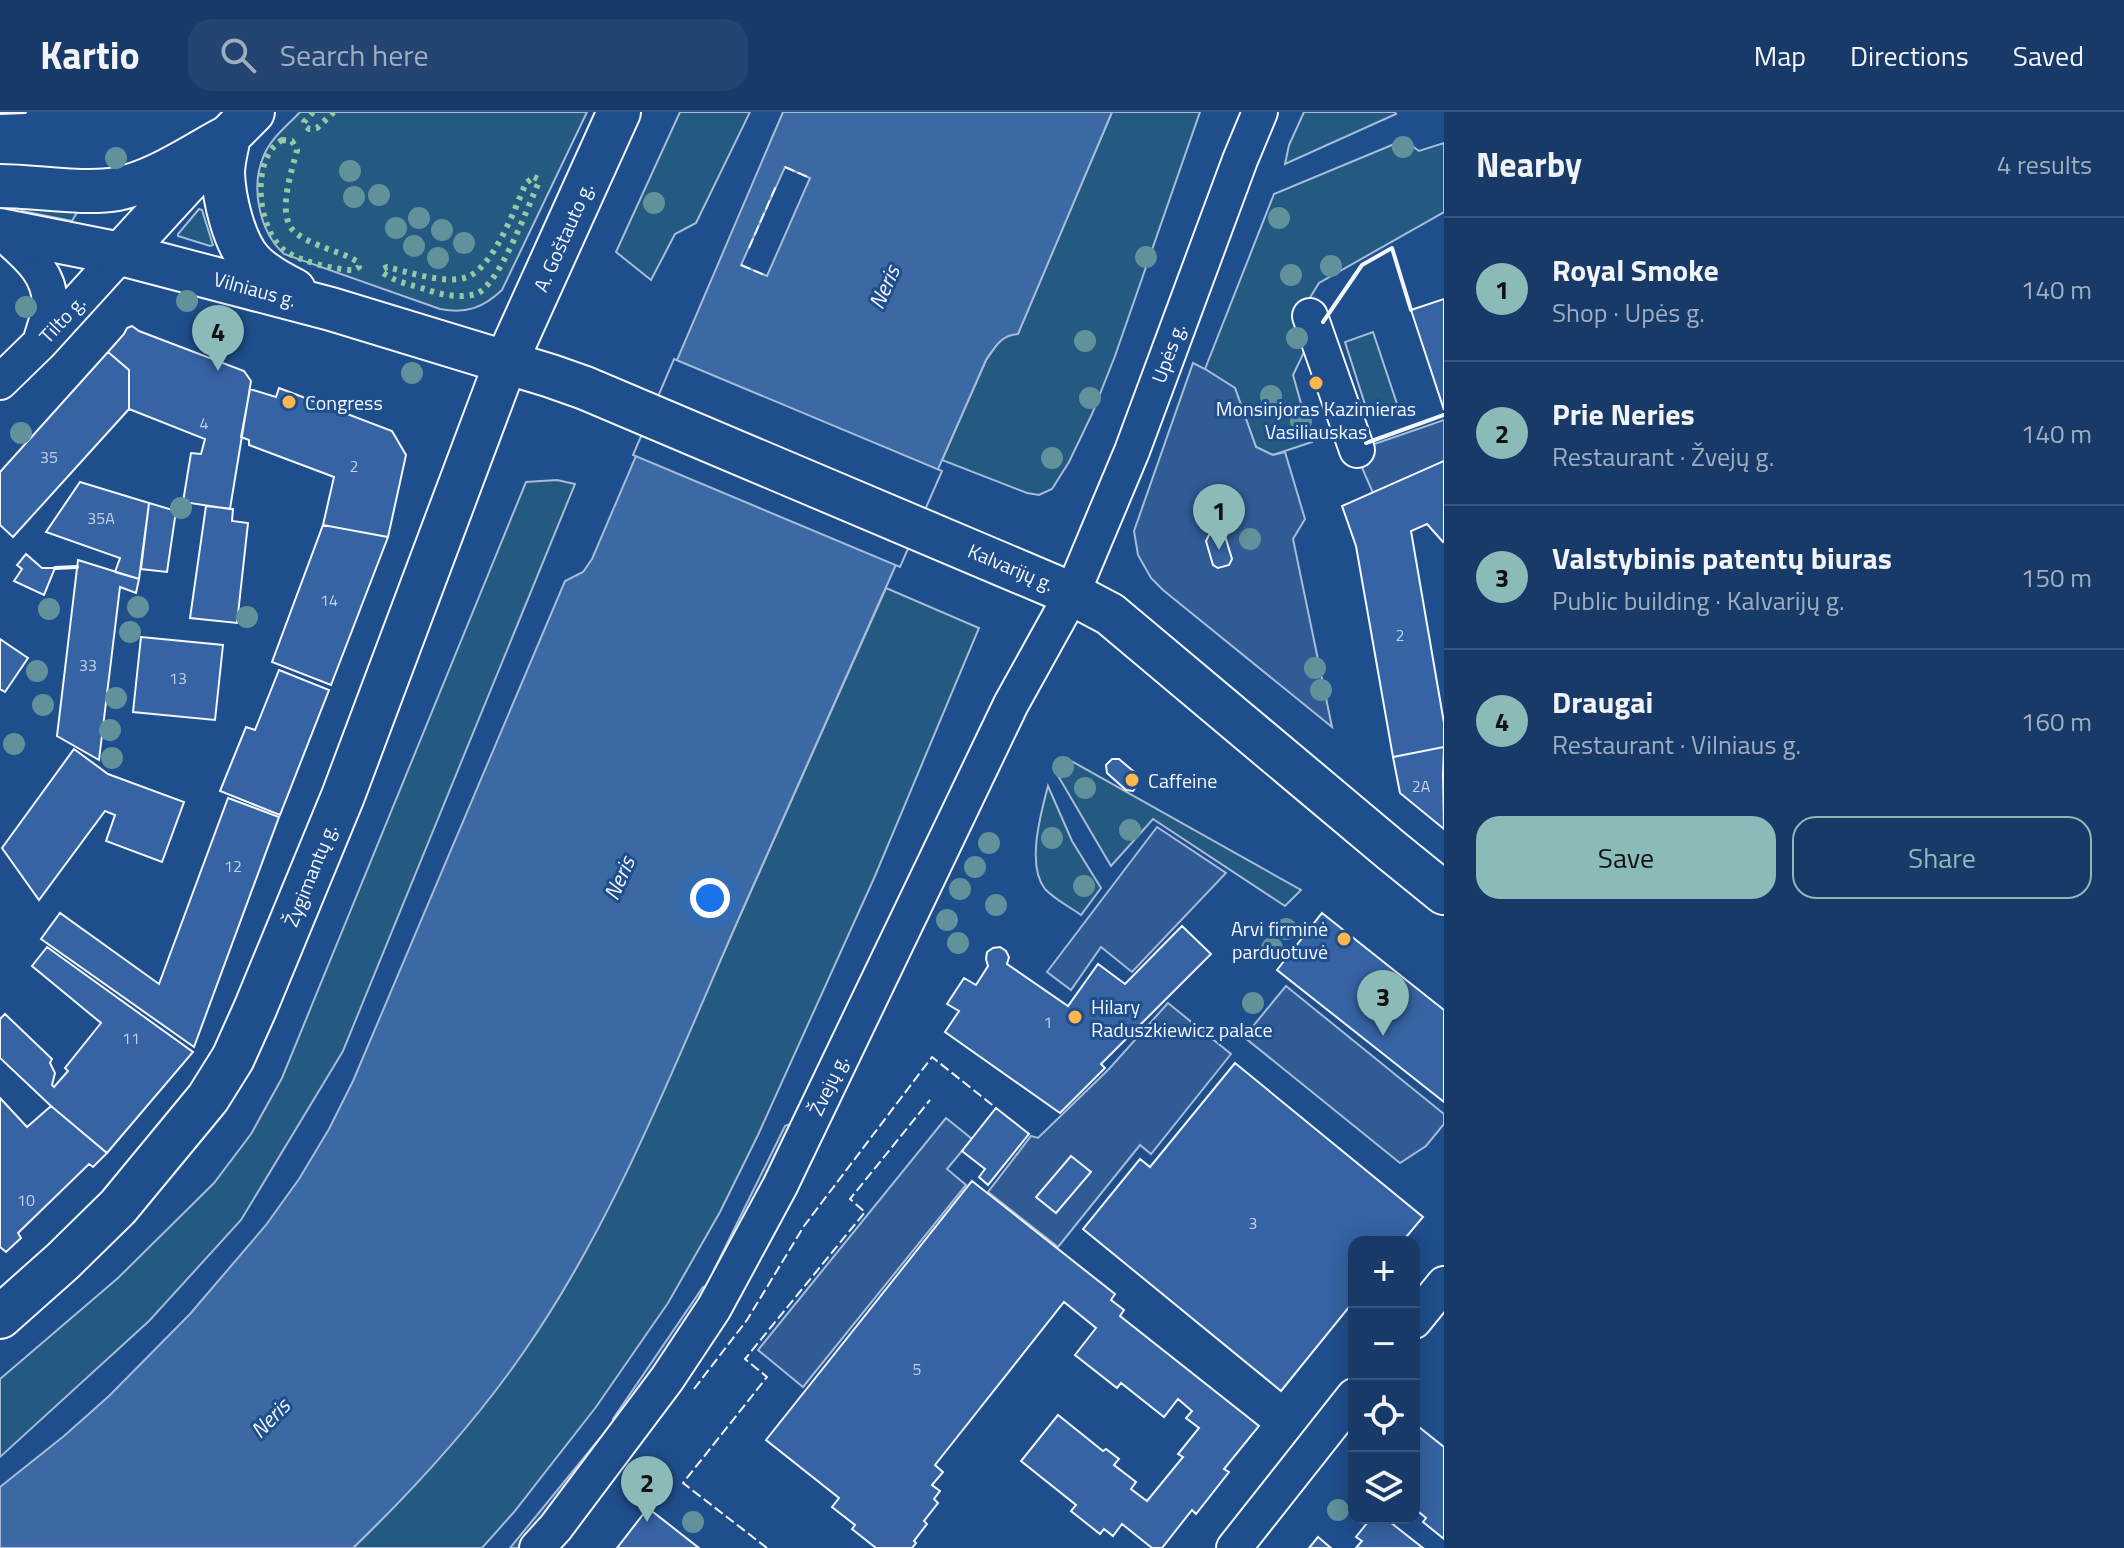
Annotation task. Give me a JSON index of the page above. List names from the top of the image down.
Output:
{
  "streets": {
    "main road": [
      "A. Goštauto g.",
      "Vilniaus g.",
      "Kalvarijų g.",
      "Žygimantų g."
    ],
    "street": ["Tilto g.", "Upės g.", "Žvejų g."]
  },
  "crossings": [
    ["A. Goštauto g.", "Vilniaus g."],
    ["A. Goštauto g.", "Kalvarijų g."],
    ["A. Goštauto g.", "Žygimantų g."],
    ["Vilniaus g.", "Tilto g."],
    ["Vilniaus g.", "Kalvarijų g."],
    ["Vilniaus g.", "Žygimantų g."],
    ["Upės g.", "Kalvarijų g."],
    ["Upės g.", "Žvejų g."],
    ["Kalvarijų g.", "Žygimantų g."],
    ["Kalvarijų g.", "Žvejų g."]
  ],
  "water": ["Neris"],
  "places": [
    "Monsinjoras Kazimieras Vasiliauskas",
    "Congress",
    "Caffeine",
    "Arvi firminė parduotuvė",
    "Hilary Raduszkiewicz palace"
  ],
  "house_numbers": [
    "4",
    "35",
    "2",
    "35A",
    "14",
    "2",
    "33",
    "13",
    "2A",
    "12",
    "1",
    "11",
    "10",
    "3",
    "5"
  ],
  "page": {
    "header": "Kartio",
    "search": "Search here",
    "nav": ["Map", "Directions", "Saved"],
    "heading": ["Nearby", "4 results"],
    "list": [
      {
        "mark": "1",
        "name": "Royal Smoke",
        "note": "Shop · Upės g.",
        "value": "140 m"
      },
      {
        "mark": "2",
        "name": "Prie Neries",
        "note": "Restaurant · Žvejų g.",
        "value": "140 m"
      },
      {
        "mark": "3",
        "name": "Valstybinis patentų biuras",
        "note": "Public building · Kalvarijų g.",
        "value": "150 m"
      },
      {
        "mark": "4",
        "name": "Draugai",
        "note": "Restaurant · Vilniaus g.",
        "value": "160 m"
      }
    ],
    "pins": [
      "4",
      "1",
      "3",
      "2"
    ],
    "buttons": ["Save", "Share"],
    "map_buttons": ["+", "−"]
  }
}
